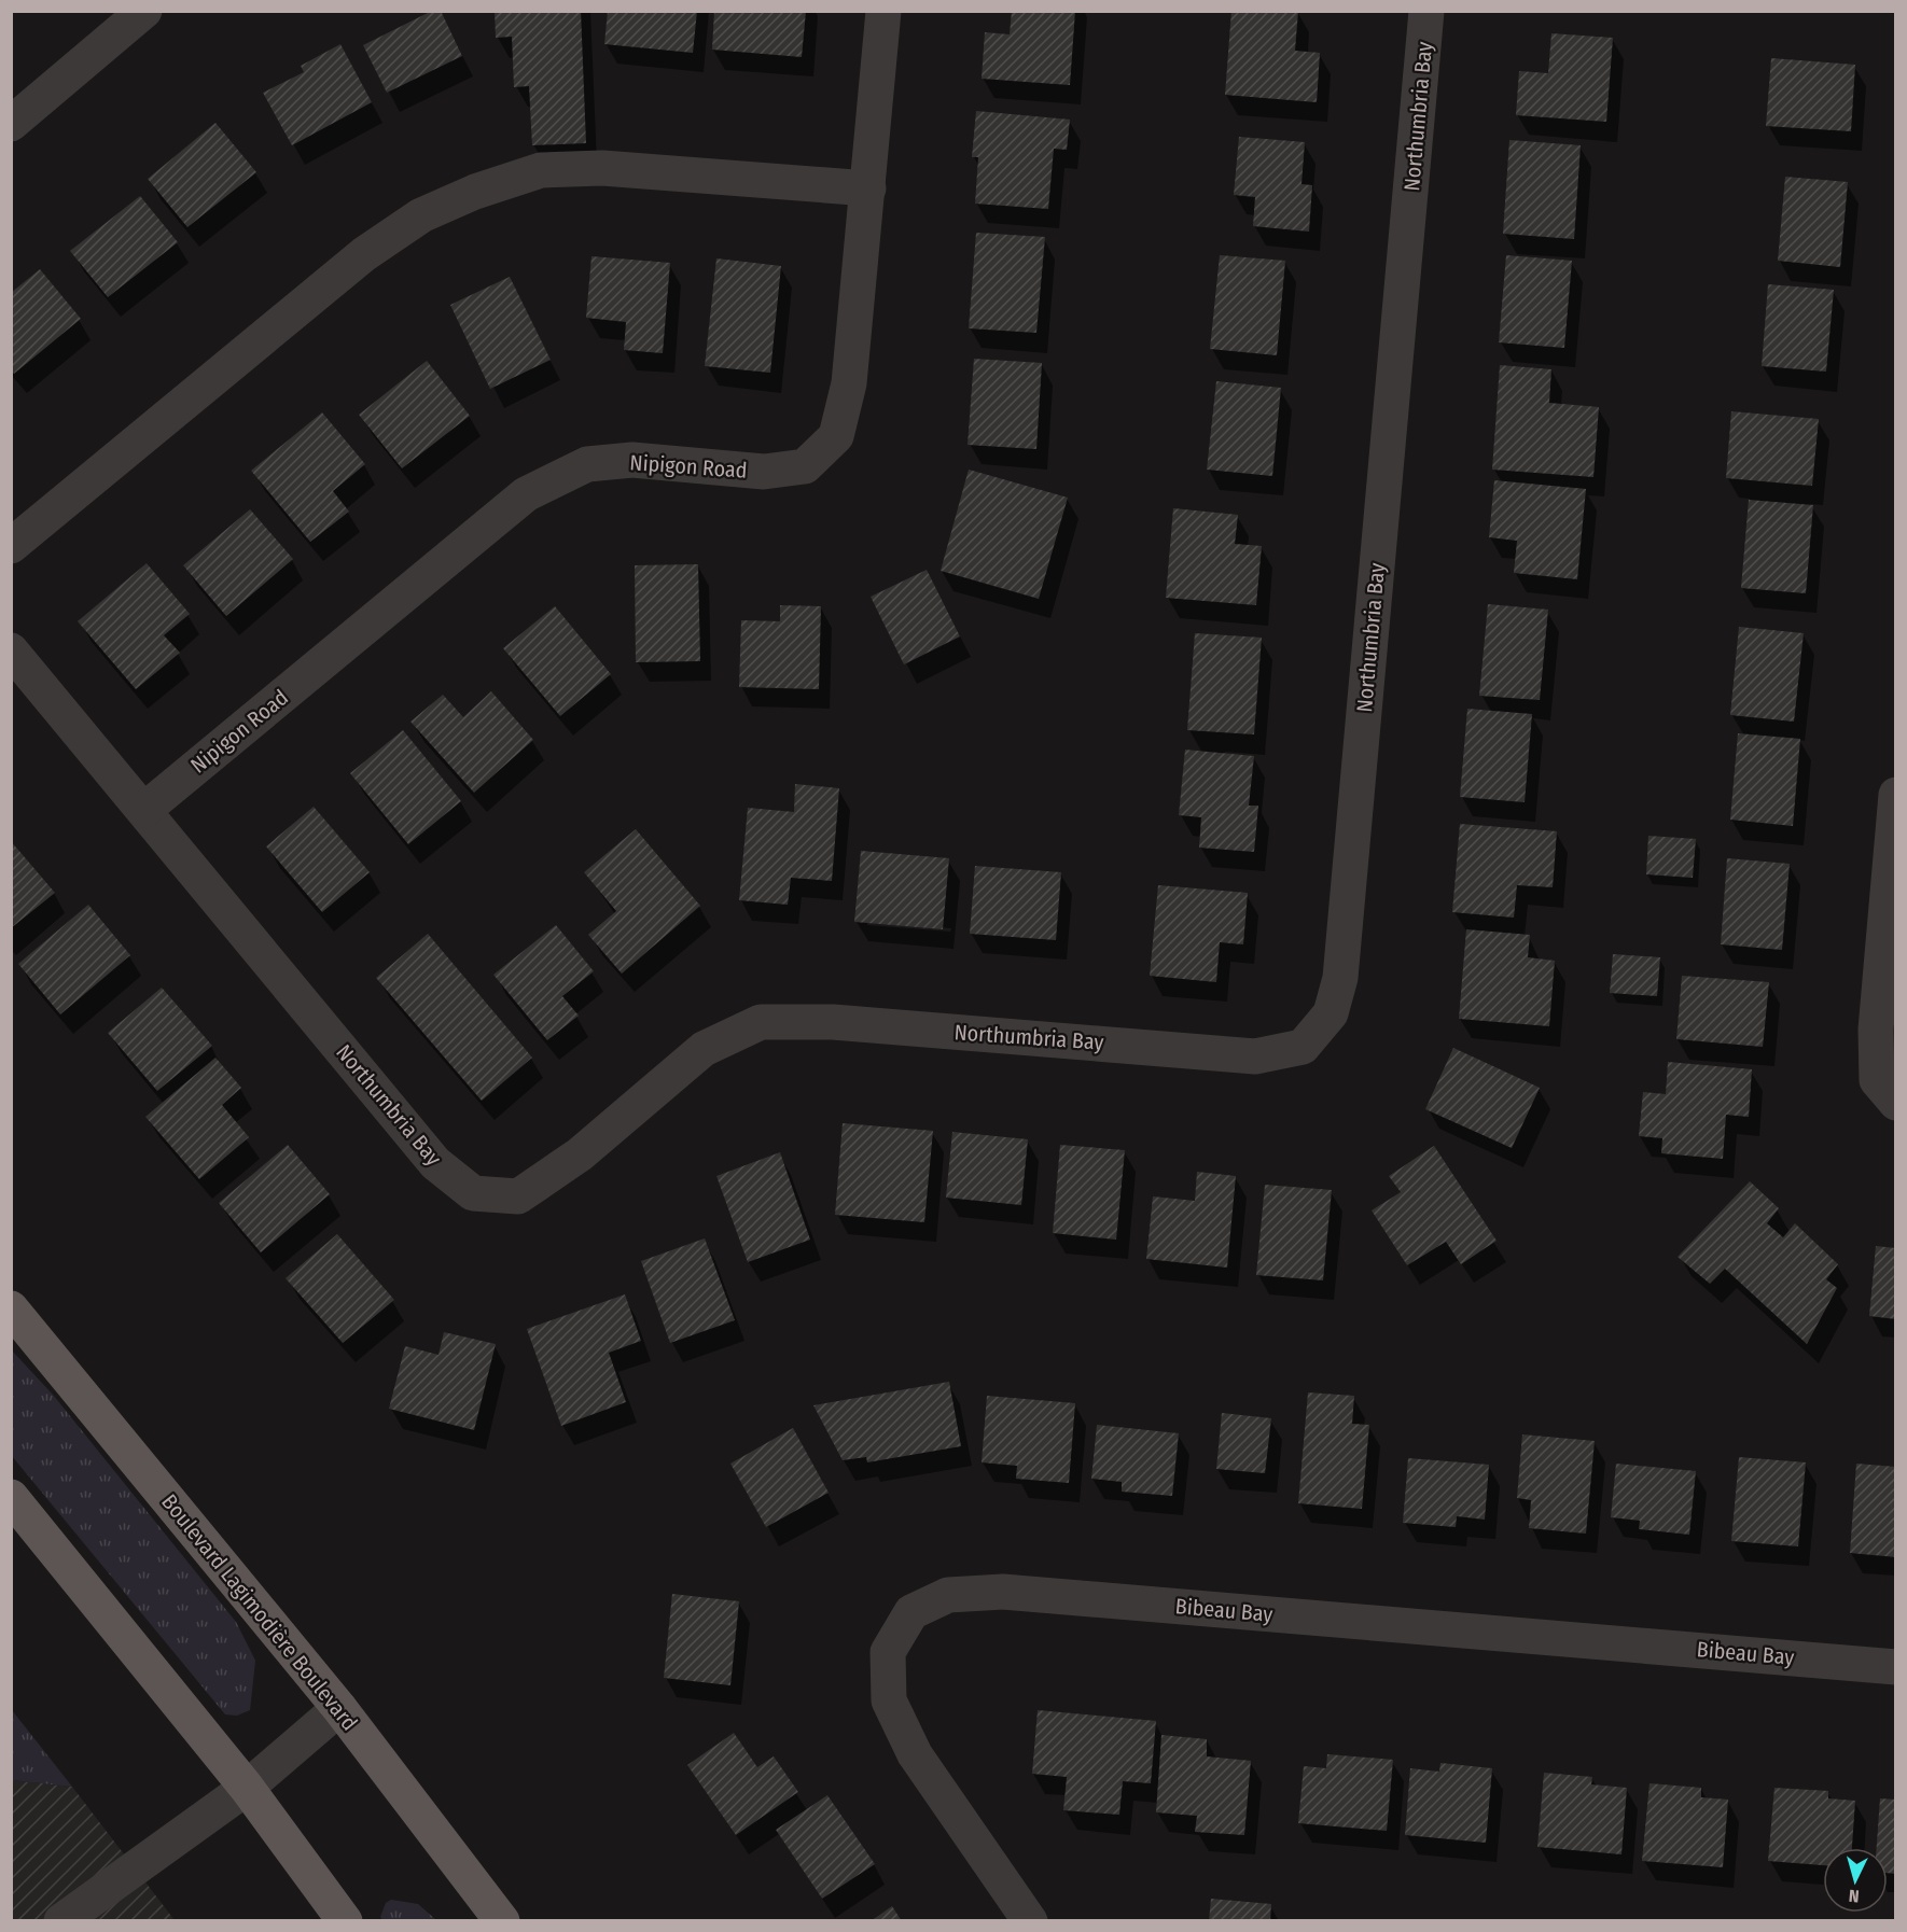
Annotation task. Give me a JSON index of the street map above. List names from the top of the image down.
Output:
{
  "streets": {
    "main road": ["Boulevard Lagimodière Boulevard"],
    "street": ["Northumbria Bay", "Nipigon Road", "Bibeau Bay"]
  },
  "crossings": [
    ["Northumbria Bay", "Nipigon Road"]
  ],
  "north": "bottom"
}
